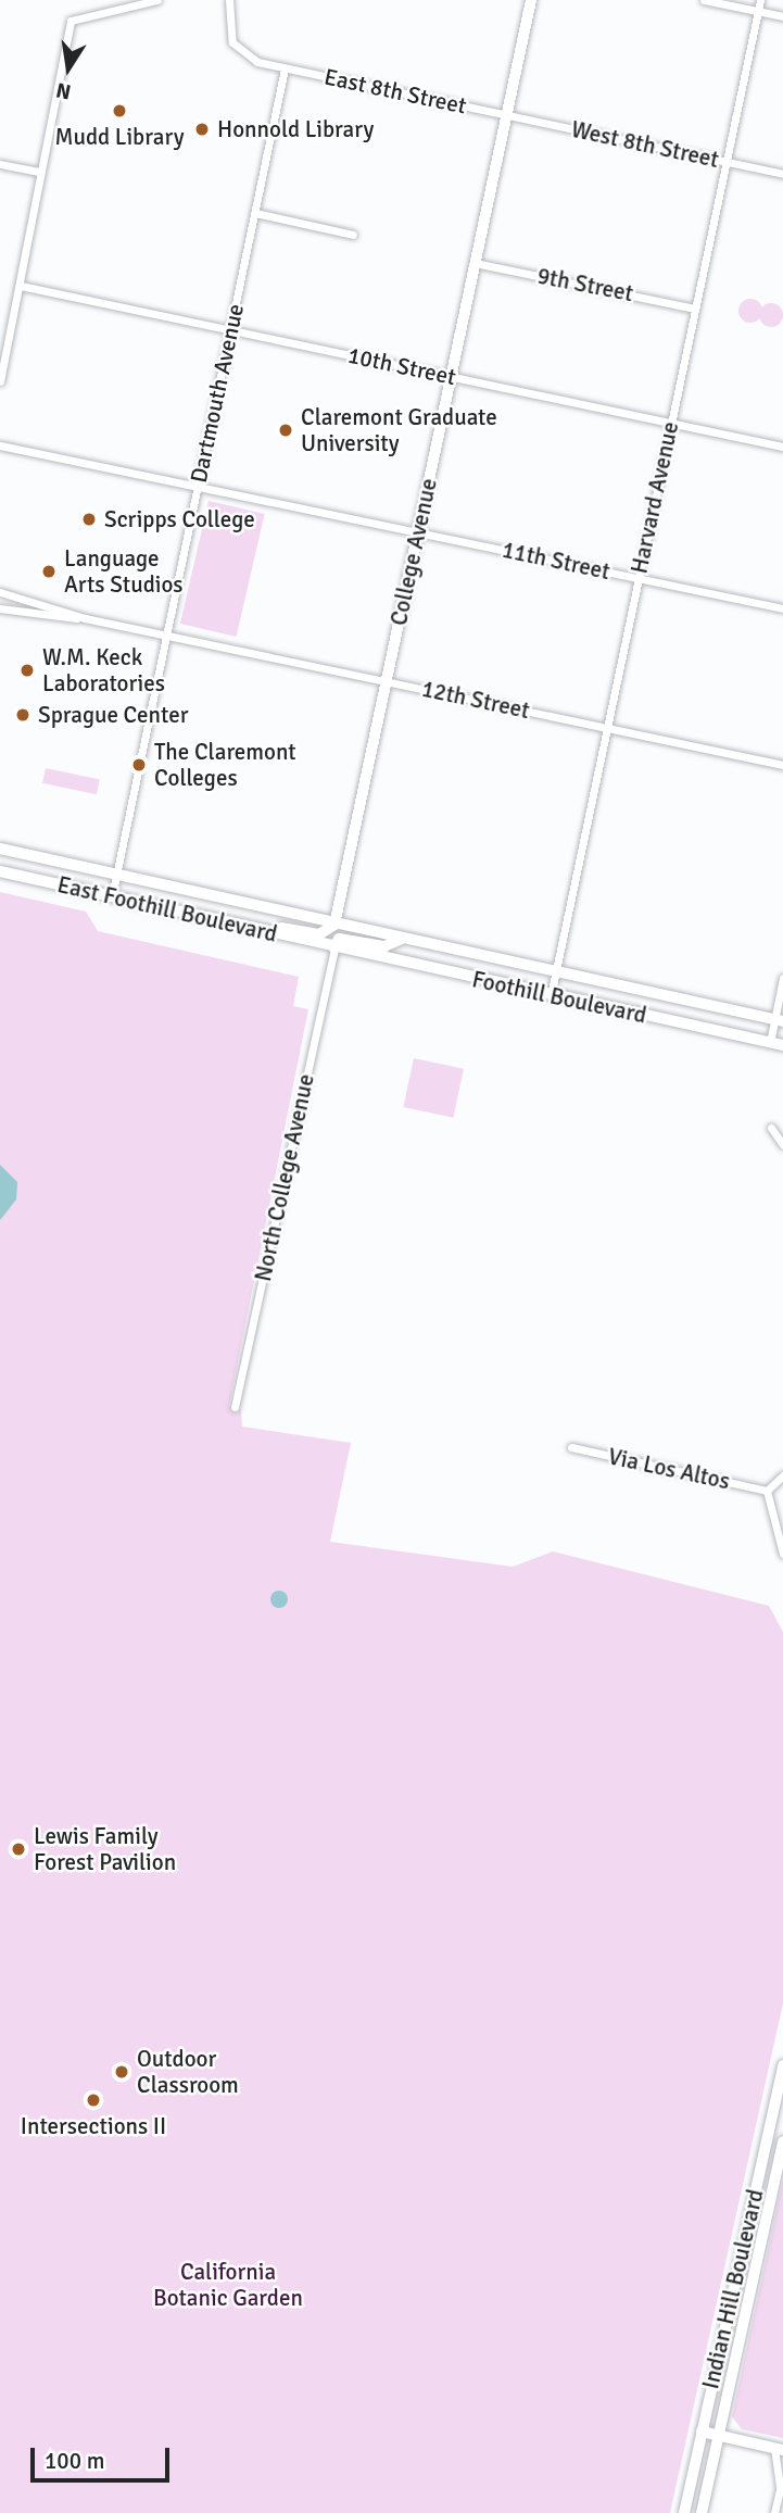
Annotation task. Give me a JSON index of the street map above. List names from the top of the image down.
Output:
{
  "streets": {
    "main road": [
      "College Avenue",
      "East Foothill Boulevard",
      "Foothill Boulevard",
      "Indian Hill Boulevard"
    ],
    "street": [
      "East 8th Street",
      "West 8th Street",
      "9th Street",
      "10th Street",
      "Dartmouth Avenue",
      "Harvard Avenue",
      "11th Street",
      "12th Street",
      "North College Avenue",
      "Via Los Altos"
    ]
  },
  "crossings": [
    ["East 8th Street", "West 8th Street"],
    ["East 8th Street", "Dartmouth Avenue"],
    ["East 8th Street", "College Avenue"],
    ["West 8th Street", "Harvard Avenue"],
    ["West 8th Street", "College Avenue"],
    ["9th Street", "Harvard Avenue"],
    ["9th Street", "College Avenue"],
    ["10th Street", "Dartmouth Avenue"],
    ["10th Street", "Harvard Avenue"],
    ["10th Street", "College Avenue"],
    ["Dartmouth Avenue", "11th Street"],
    ["Dartmouth Avenue", "12th Street"],
    ["Dartmouth Avenue", "East Foothill Boulevard"],
    ["Harvard Avenue", "11th Street"],
    ["Harvard Avenue", "12th Street"],
    ["Harvard Avenue", "Foothill Boulevard"],
    ["College Avenue", "11th Street"],
    ["College Avenue", "12th Street"],
    ["College Avenue", "East Foothill Boulevard"],
    ["College Avenue", "Foothill Boulevard"],
    ["East Foothill Boulevard", "Foothill Boulevard"],
    ["East Foothill Boulevard", "North College Avenue"],
    ["Foothill Boulevard", "North College Avenue"]
  ],
  "parks": ["California Botanic Garden"],
  "places": [
    "Mudd Library",
    "Honnold Library",
    "Claremont Graduate University",
    "Scripps College",
    "Language Arts Studios",
    "W.M. Keck Laboratories",
    "Sprague Center",
    "The Claremont Colleges",
    "Lewis Family Forest Pavilion",
    "Outdoor Classroom",
    "Intersections II"
  ],
  "scale_bar": "100 m",
  "north": "bottom"
}
